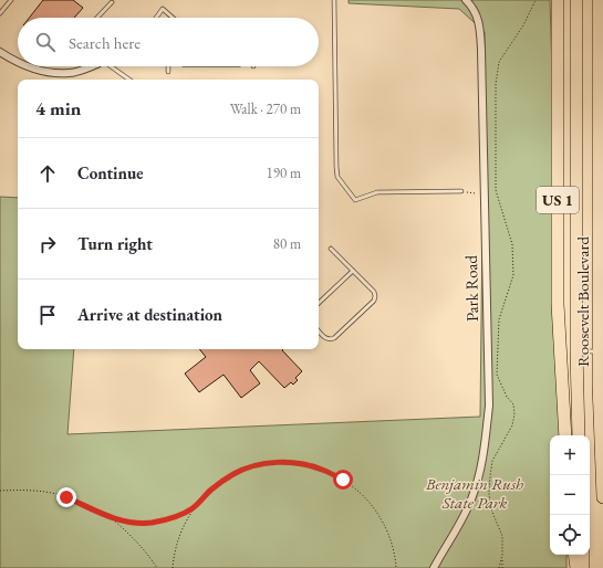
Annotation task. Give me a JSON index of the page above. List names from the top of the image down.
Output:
{
  "streets": {
    "highway": ["US 1", "Roosevelt Boulevard"],
    "street": ["Park Road"]
  },
  "parks": ["Benjamin Rush State Park"],
  "page": {
    "search": "Search here",
    "heading": ["4 min", "Walk · 270 m"],
    "list": [
      ["Continue", "190 m"],
      ["Turn right", "80 m"],
      "Arrive at destination"
    ],
    "map_buttons": ["+", "−"]
  }
}
